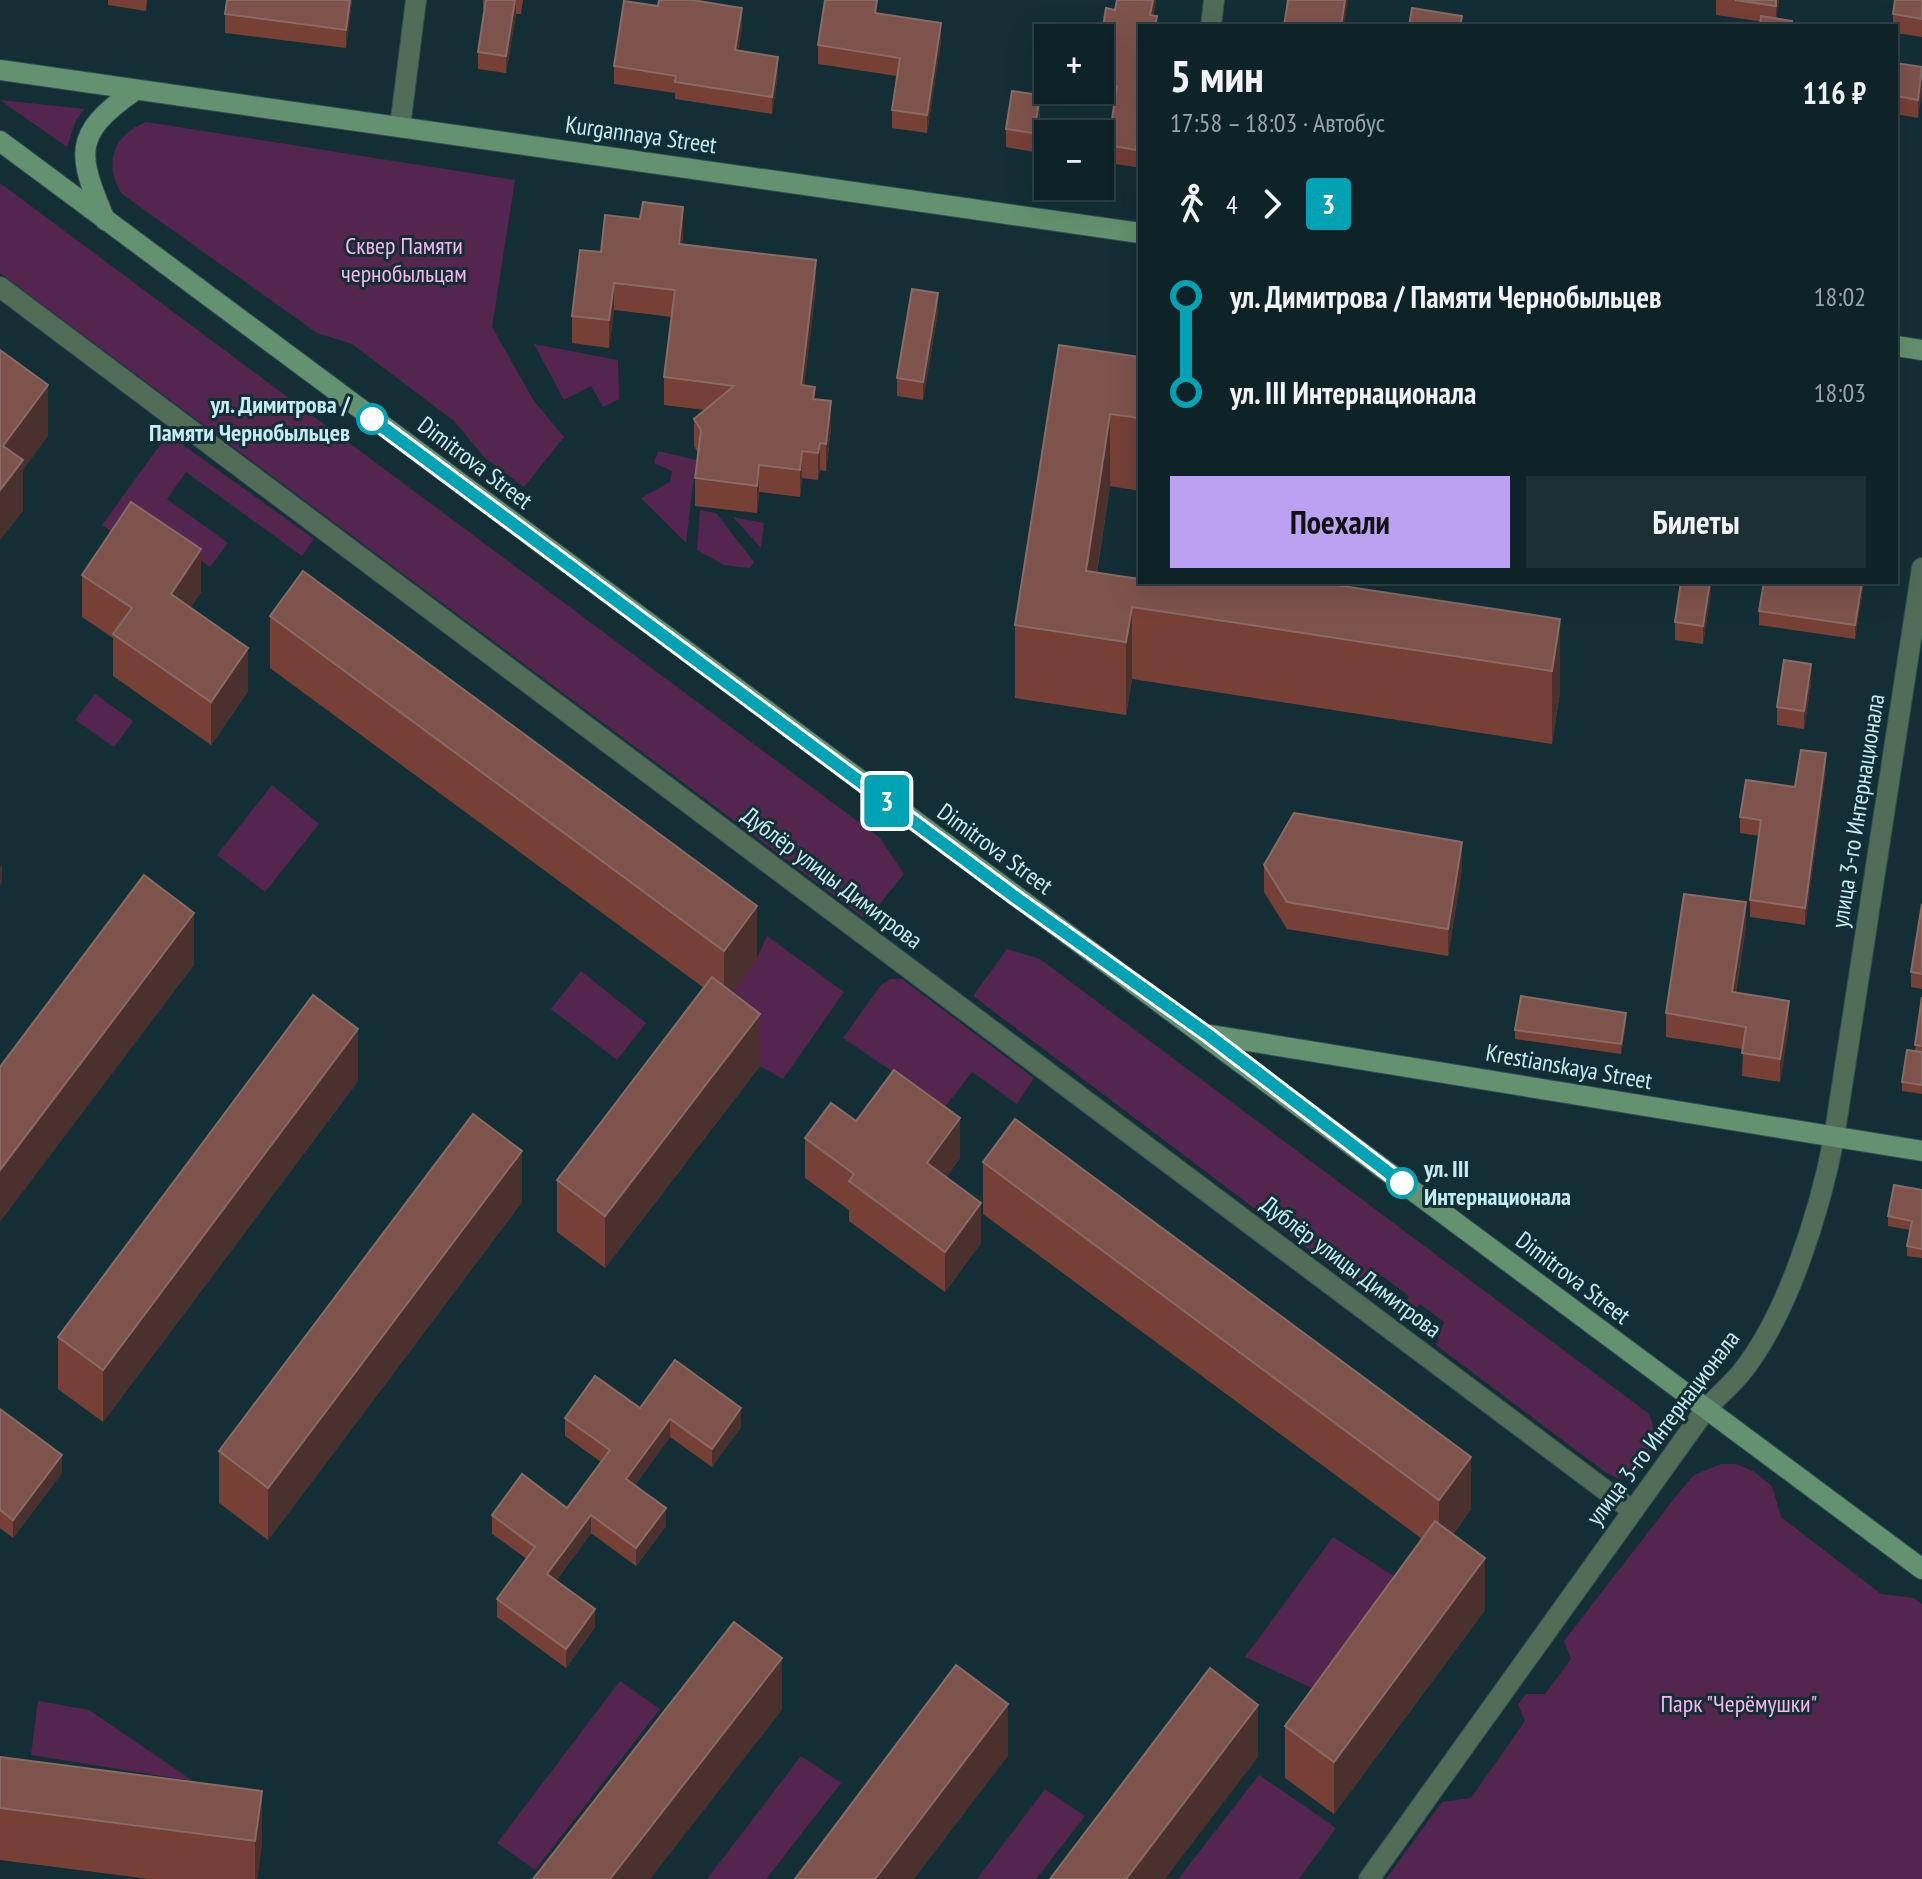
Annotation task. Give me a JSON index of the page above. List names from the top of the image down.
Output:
{
  "streets": {
    "main road": ["Kurgannaya Street", "Dimitrova Street", "Krestianskaya Street"],
    "street": ["улица 3-го Интернационала", "Дублёр улицы Димитрова"]
  },
  "crossings": [
    ["Dimitrova Street", "улица 3-го Интернационала"],
    ["Dimitrova Street", "Krestianskaya Street"],
    ["улица 3-го Интернационала", "Дублёр улицы Димитрова"],
    ["улица 3-го Интернационала", "Krestianskaya Street"]
  ],
  "parks": ["Сквер Памяти чернобыльцам", "Парк \"Черёмушки\""],
  "places": ["ул. Димитрова / Памяти Чернобыльцев", "ул. III Интернационала"],
  "lines": ["bus line 3"],
  "page": {
    "on_map": "3",
    "map_buttons": ["+", "−"],
    "heading": ["5 мин", "17:58 – 18:03 · Автобус", "116 ₽"],
    "legs": ["4", "3"],
    "list": [
      {
        "name": "ул. Димитрова / Памяти Чернобыльцев",
        "value": "18:02"
      },
      {
        "name": "ул. III Интернационала",
        "value": "18:03"
      }
    ],
    "buttons": ["Поехали", "Билеты"]
  }
}
